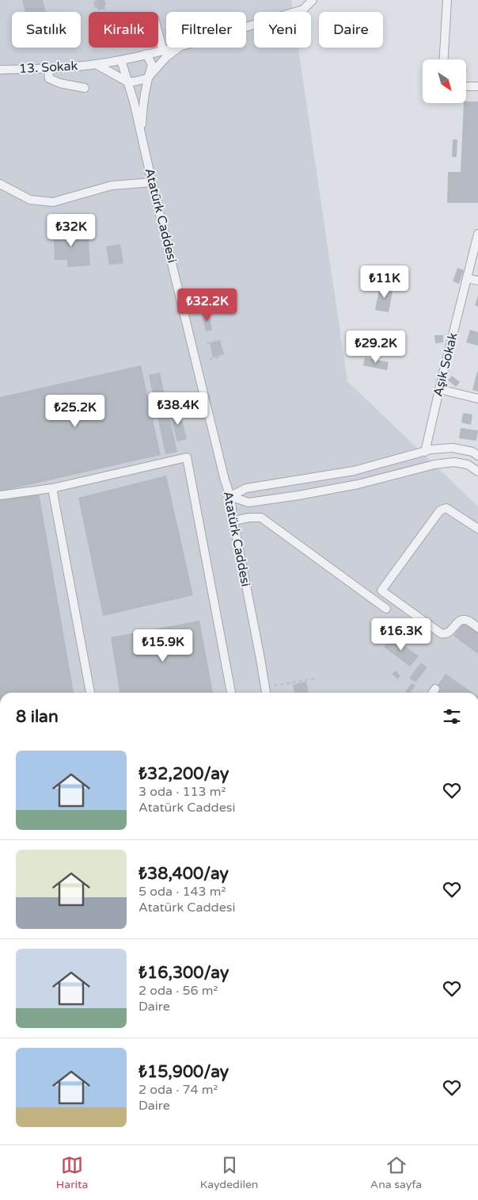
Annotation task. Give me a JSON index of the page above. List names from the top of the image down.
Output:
{
  "streets": {
    "street": ["13. Sokak", "Atatürk Caddesi", "Aşık Sokak"]
  },
  "crossings": [
    ["13. Sokak", "Atatürk Caddesi"]
  ],
  "north": "bottom right",
  "page": {
    "chip": [
      "Satılık",
      "Kiralık",
      "Filtreler",
      "Yeni",
      "Daire"
    ],
    "price": [
      "₺32K",
      "₺11K",
      "₺32.2K",
      "₺29.2K",
      "₺38.4K",
      "₺25.2K",
      "₺16.3K",
      "₺15.9K"
    ],
    "heading": "8 ilan",
    "list": [
      {
        "name": "₺32,200/ay",
        "note": "3 oda · 113 m² · Atatürk Caddesi"
      },
      {
        "name": "₺38,400/ay",
        "note": "5 oda · 143 m² · Atatürk Caddesi"
      },
      {
        "name": "₺16,300/ay",
        "note": "2 oda · 56 m² · Daire"
      },
      {
        "name": "₺15,900/ay",
        "note": "2 oda · 74 m² · Daire"
      }
    ],
    "tabs": ["Harita", "Kaydedilen", "Ana sayfa"]
  }
}
